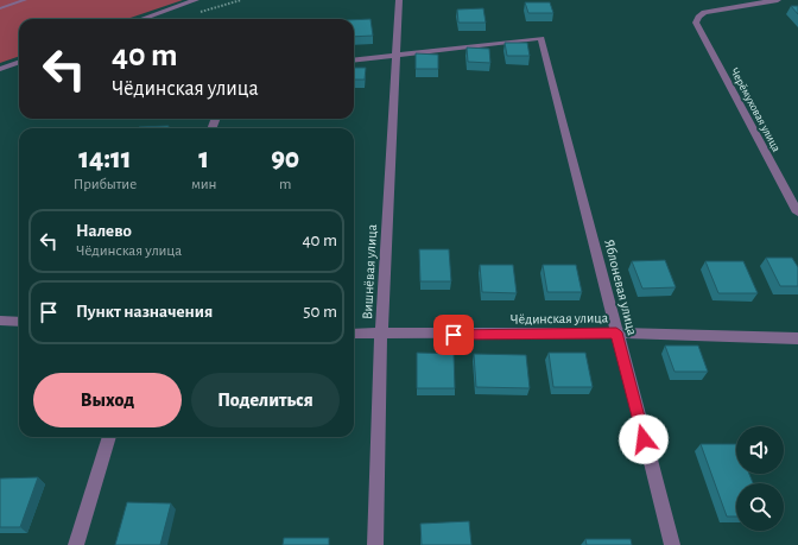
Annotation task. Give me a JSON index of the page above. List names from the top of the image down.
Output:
{
  "streets": {
    "street": [
      "Черёмуховая улица",
      "Вишнёвая улица",
      "Яблоневая улица",
      "Чёдинская улица"
    ]
  },
  "crossings": [
    ["Вишнёвая улица", "Яблоневая улица"],
    ["Вишнёвая улица", "Чёдинская улица"],
    ["Яблоневая улица", "Чёдинская улица"]
  ],
  "page": {
    "turn": ["40 m", "Чёдинская улица"],
    "eta": [
      "14:11",
      "Прибытие",
      "1",
      "мин",
      "90",
      "m"
    ],
    "list": [
      {
        "name": "Налево",
        "note": "Чёдинская улица",
        "value": "40 m"
      },
      {
        "name": "Пункт назначения",
        "value": "50 m"
      }
    ],
    "buttons": ["Выход", "Поделиться"]
  }
}
